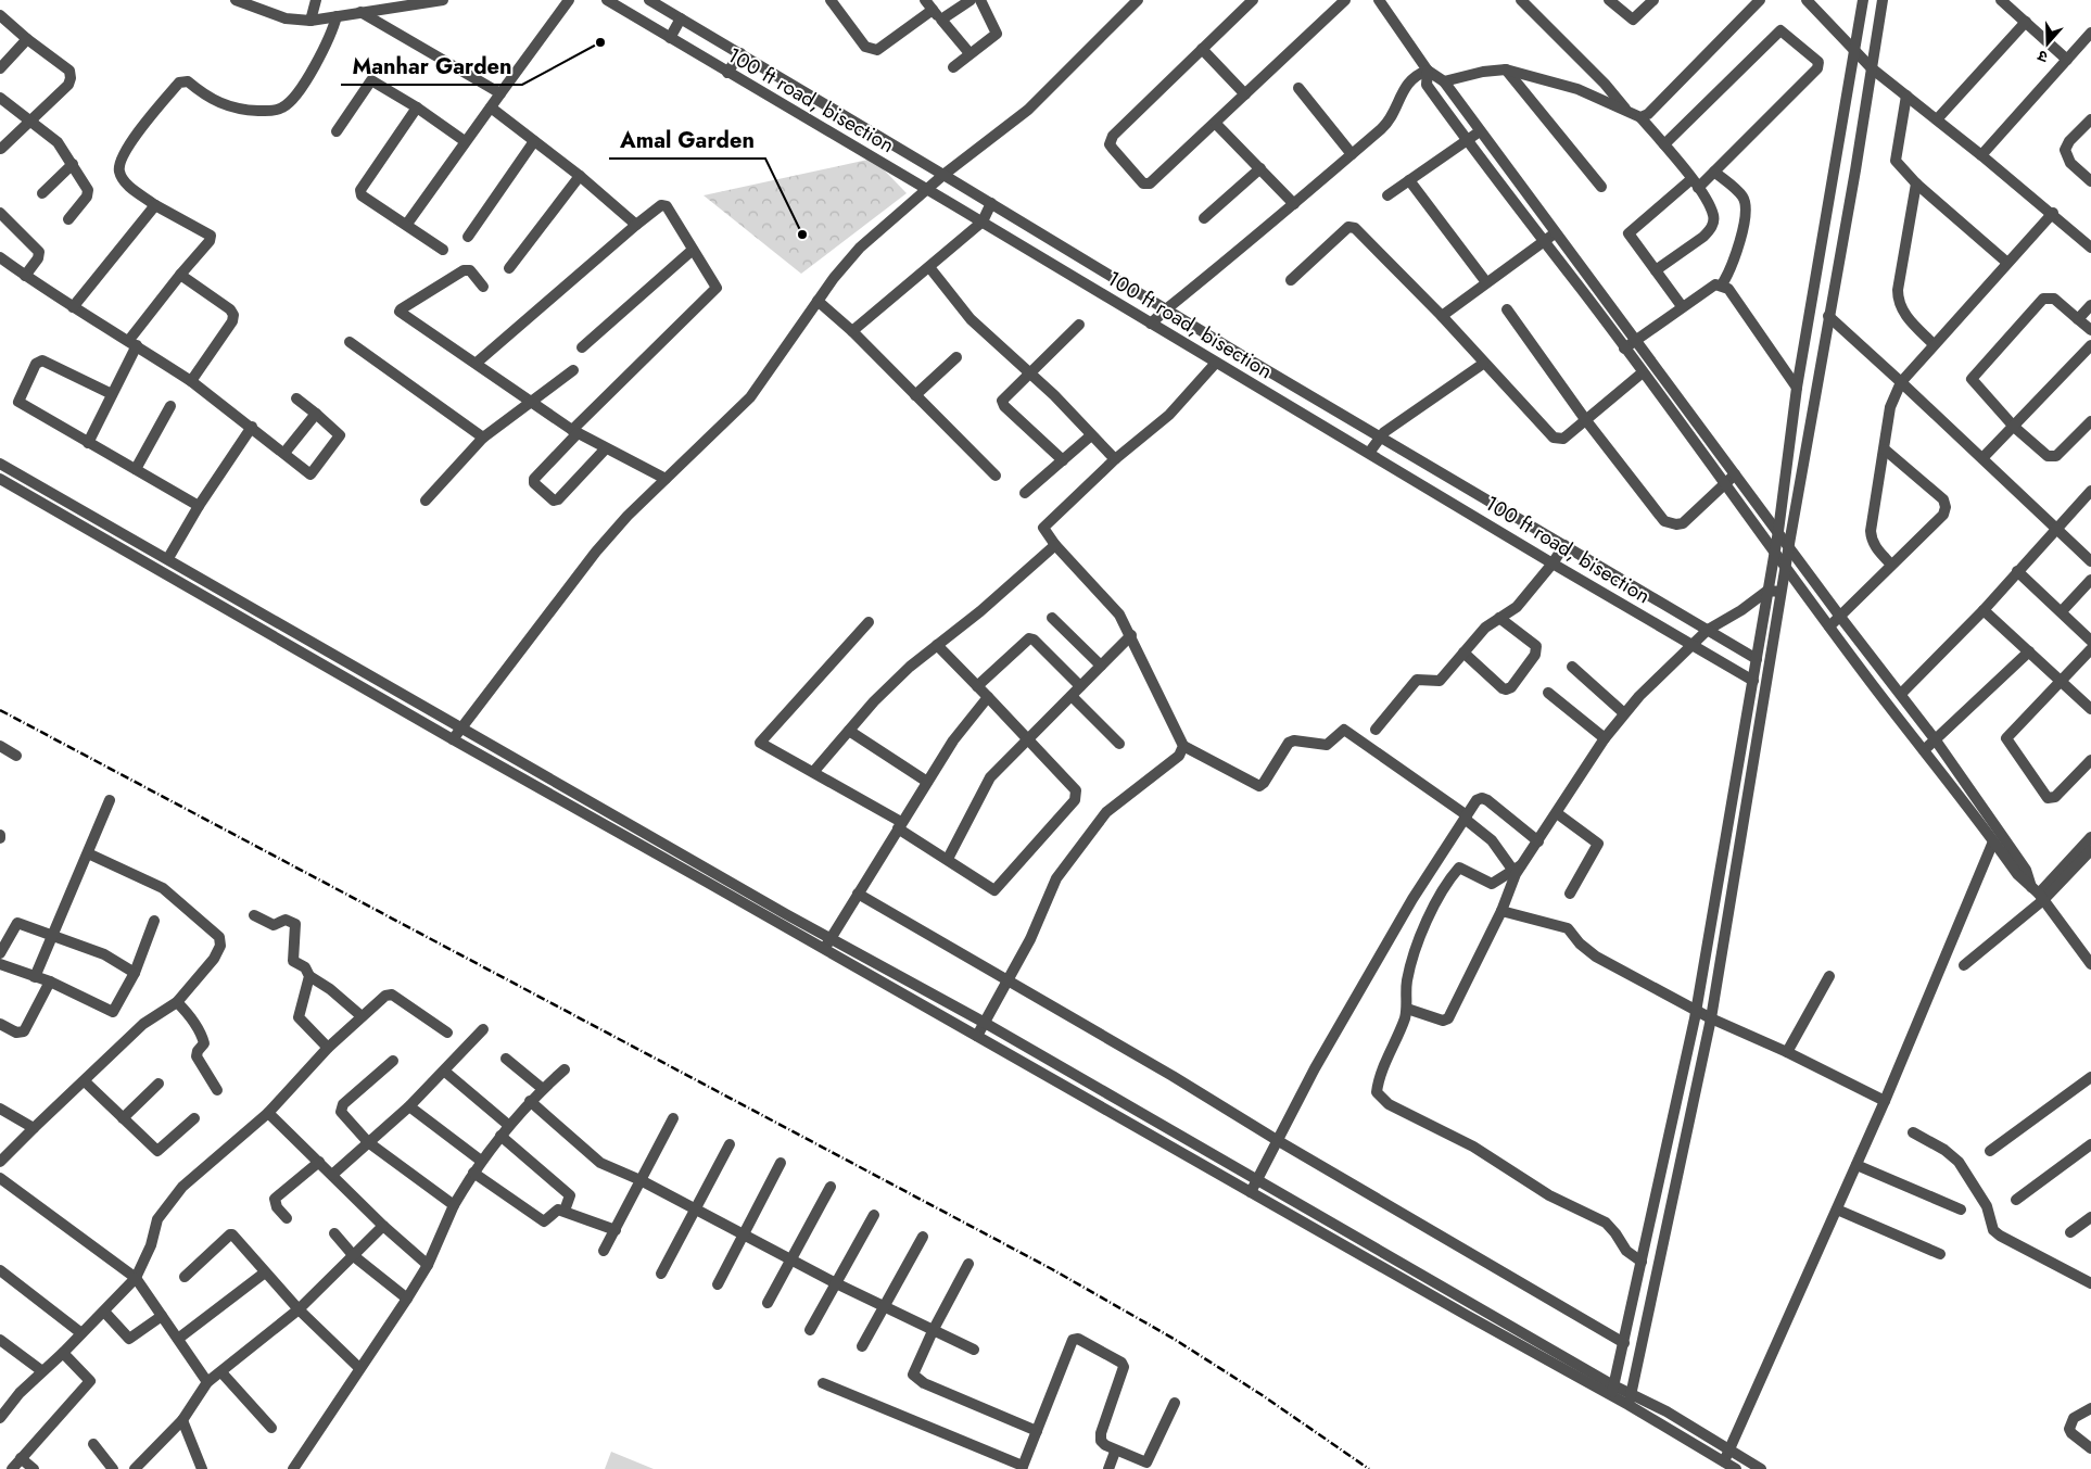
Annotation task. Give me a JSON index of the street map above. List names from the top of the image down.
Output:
{
  "streets": {
    "street": ["100 ft road, bisection"]
  },
  "places": ["Manhar Garden", "Amal Garden"],
  "north": "bottom"
}
